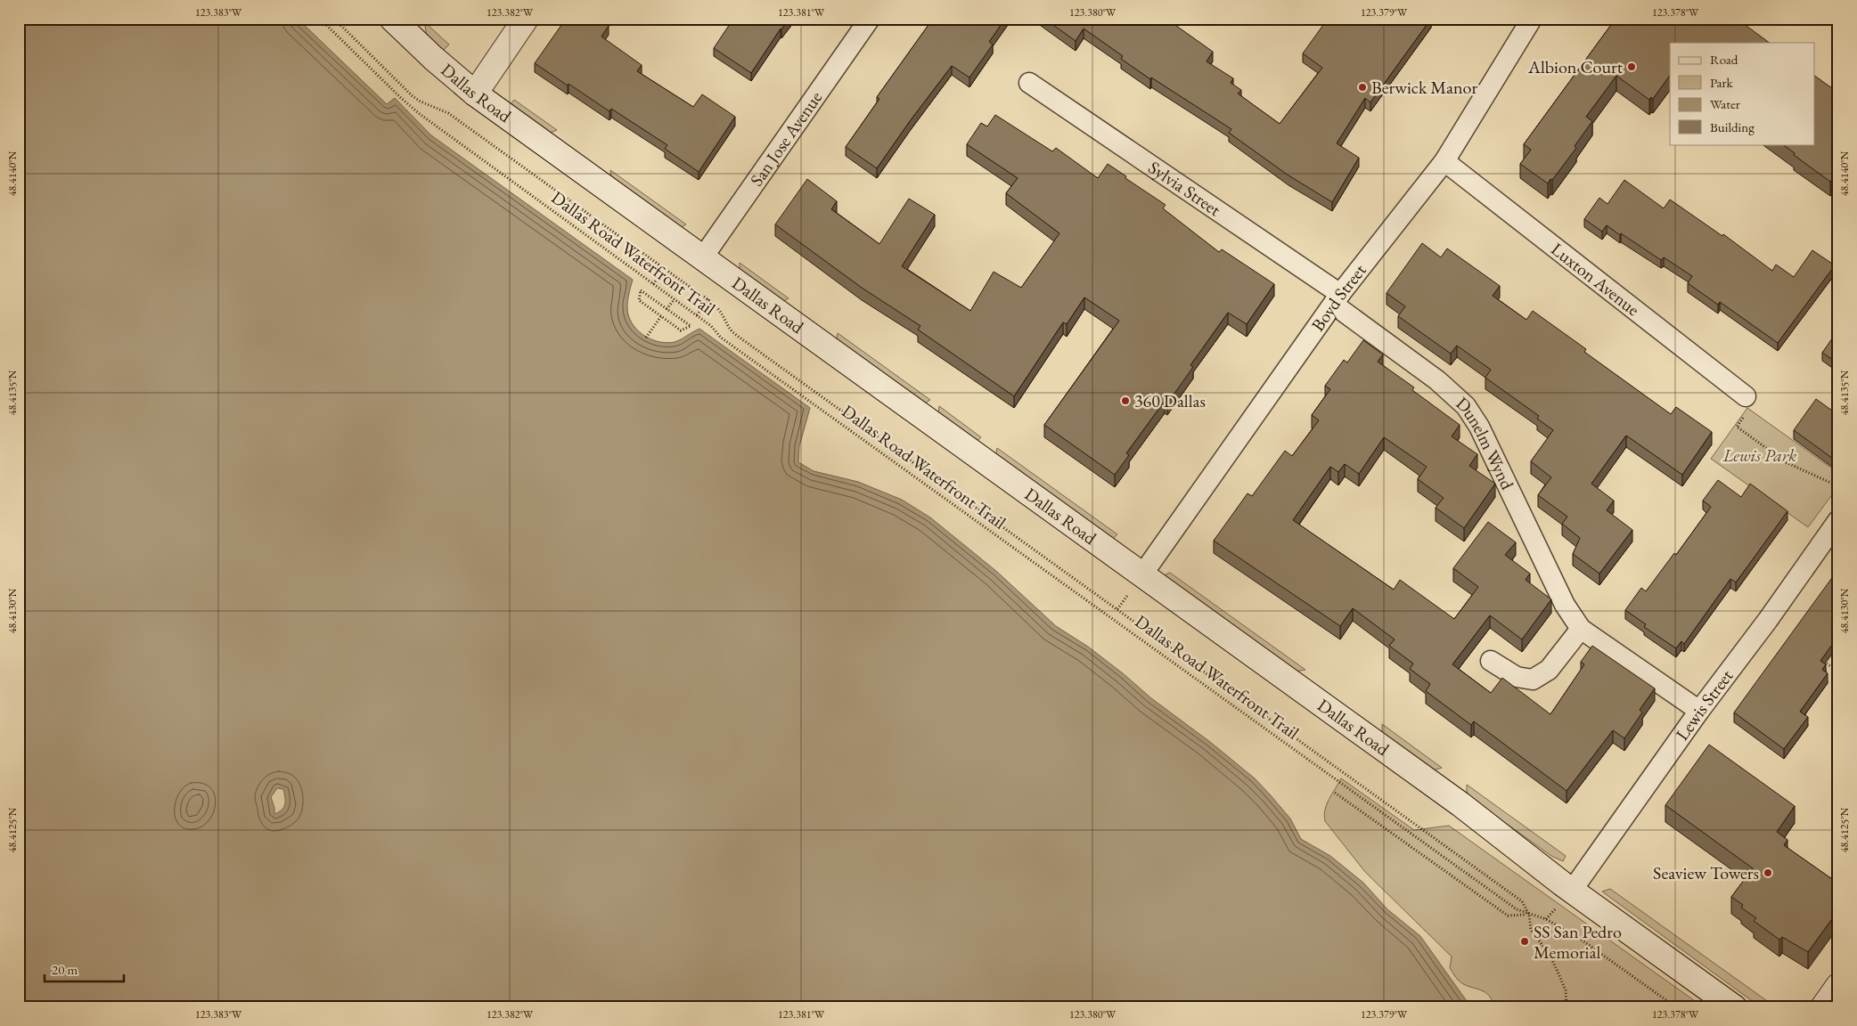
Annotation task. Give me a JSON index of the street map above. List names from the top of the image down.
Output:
{
  "streets": {
    "main road": ["Dallas Road"],
    "street": [
      "San Jose Avenue",
      "Sylvia Street",
      "Luxton Avenue",
      "Boyd Street",
      "Dunelm Wynd",
      "Lewis Street"
    ],
    "path": ["Dallas Road Waterfront Trail"]
  },
  "crossings": [
    ["Dallas Road", "San Jose Avenue"],
    ["Dallas Road", "Boyd Street"],
    ["Dallas Road", "Lewis Street"],
    ["Sylvia Street", "Boyd Street"],
    ["Sylvia Street", "Dunelm Wynd"],
    ["Luxton Avenue", "Boyd Street"],
    ["Boyd Street", "Dunelm Wynd"],
    ["Dunelm Wynd", "Lewis Street"]
  ],
  "parks": ["Lewis Park"],
  "places": [
    "Albion Court",
    "Berwick Manor",
    "360 Dallas",
    "Seaview Towers",
    "SS San Pedro Memorial"
  ],
  "legend": [
    "Road",
    "Park",
    "Water",
    "Building"
  ],
  "scale_bar": "20 m",
  "coordinates": [
    "123.383°W",
    "123.382°W",
    "123.381°W",
    "123.380°W",
    "123.379°W",
    "123.378°W",
    "48.4140°N",
    "48.4135°N",
    "48.4130°N",
    "48.4125°N"
  ]
}
